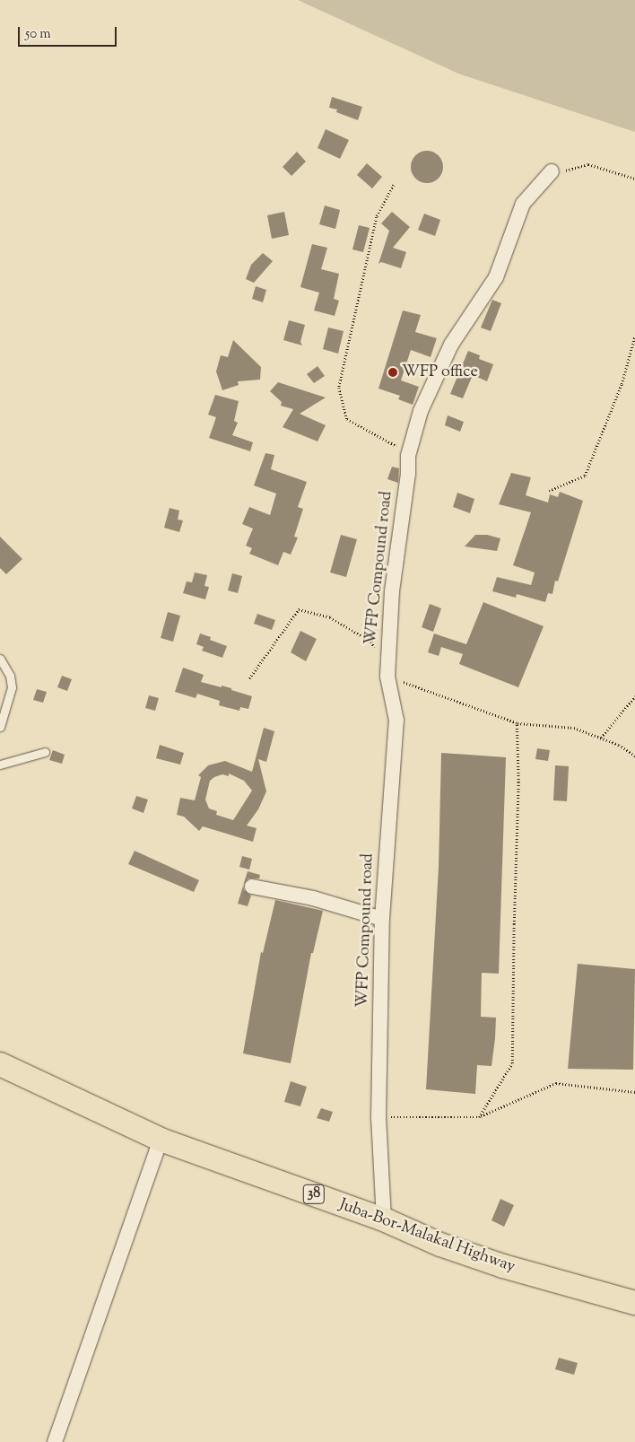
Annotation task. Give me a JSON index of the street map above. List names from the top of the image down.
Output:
{
  "streets": {
    "main road": ["38", "Juba-Bor-Malakal Highway"],
    "street": ["WFP Compound road"]
  },
  "crossings": [
    ["WFP Compound road", "Juba-Bor-Malakal Highway"]
  ],
  "places": ["WFP office"],
  "scale_bar": "50 m"
}
